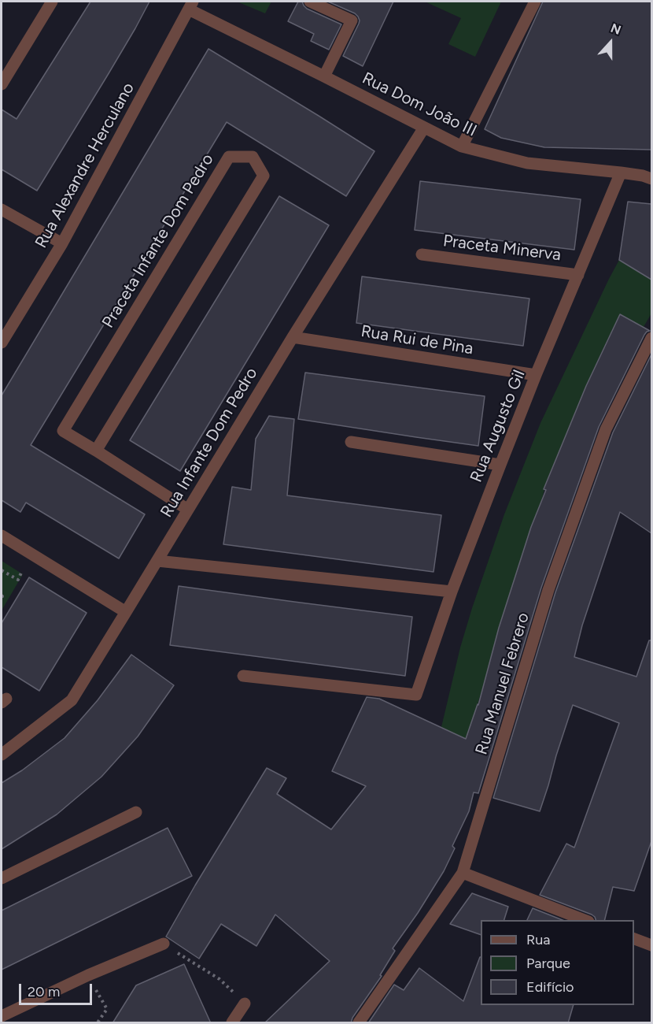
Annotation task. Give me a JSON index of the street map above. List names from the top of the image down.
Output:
{
  "streets": {
    "street": [
      "Rua Dom João III",
      "Rua Alexandre Herculano",
      "Praceta Infante Dom Pedro",
      "Praceta Minerva",
      "Rua Rui de Pina",
      "Rua Augusto Gil",
      "Rua Infante Dom Pedro",
      "Rua Manuel Febrero"
    ]
  },
  "crossings": [
    ["Rua Dom João III", "Rua Alexandre Herculano"],
    ["Rua Dom João III", "Rua Augusto Gil"],
    ["Rua Dom João III", "Rua Infante Dom Pedro"],
    ["Praceta Infante Dom Pedro", "Rua Infante Dom Pedro"],
    ["Praceta Minerva", "Rua Augusto Gil"],
    ["Rua Rui de Pina", "Rua Augusto Gil"],
    ["Rua Rui de Pina", "Rua Infante Dom Pedro"]
  ],
  "legend": ["Rua", "Parque", "Edifício"],
  "scale_bar": "20 m",
  "north": "top"
}
